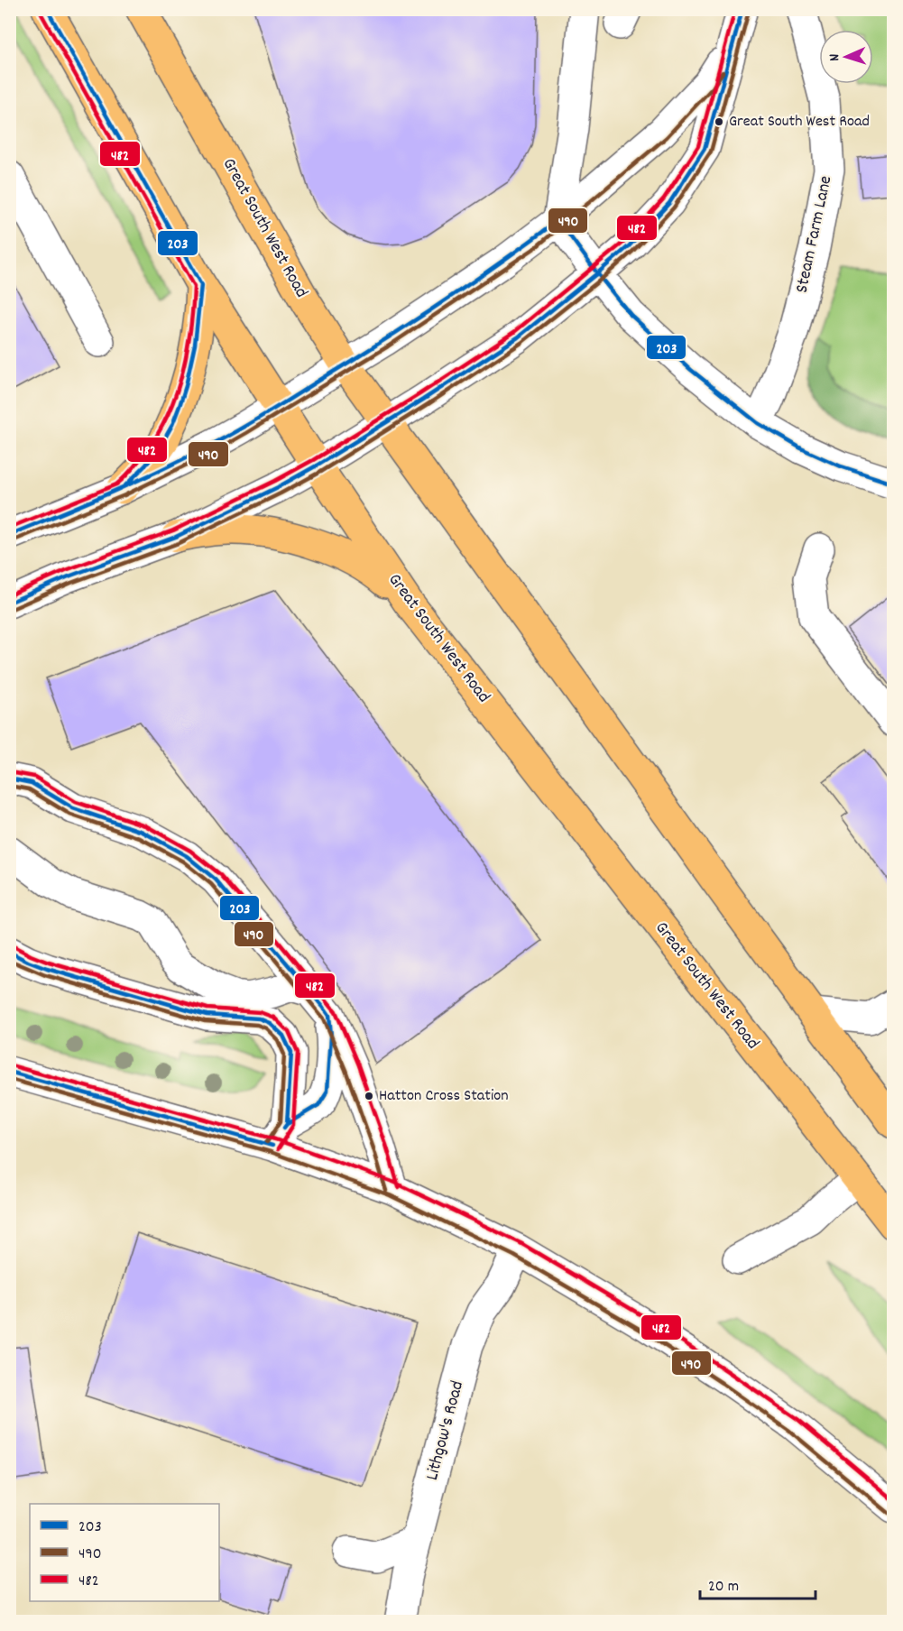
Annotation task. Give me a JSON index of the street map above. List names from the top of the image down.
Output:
{
  "streets": {
    "highway": ["Great South West Road"],
    "street": ["Steam Farm Lane", "Lithgow's Road"]
  },
  "places": ["Great South West Road", "Hatton Cross Station"],
  "lines": ["transit line 203", "transit line 482", "transit line 490"],
  "legend": ["203", "490", "482"],
  "scale_bar": "20 m",
  "north": "left"
}
